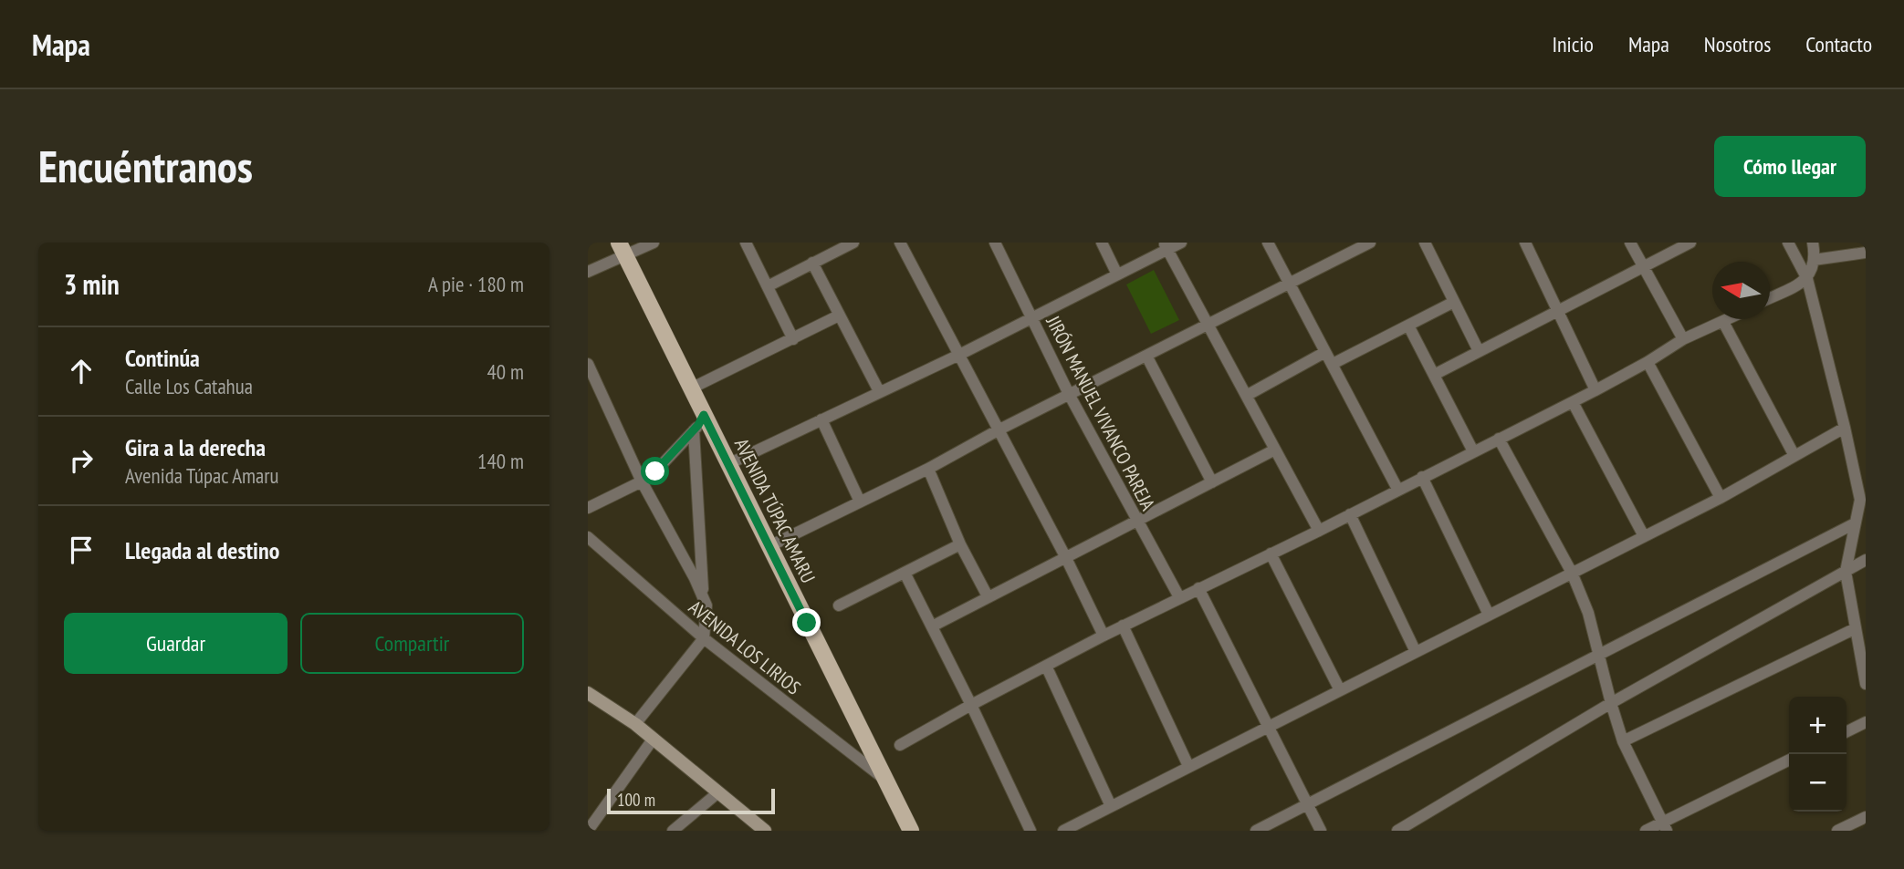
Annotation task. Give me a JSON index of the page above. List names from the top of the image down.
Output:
{
  "streets": {
    "main road": ["AVENIDA TÚPAC AMARU"],
    "street": ["JIRÓN MANUEL VIVANCO PAREJA", "AVENIDA LOS LIRIOS"]
  },
  "crossings": [
    ["AVENIDA TÚPAC AMARU", "AVENIDA LOS LIRIOS"]
  ],
  "scale_bar": "100 m",
  "north": "left",
  "page": {
    "header": "Mapa",
    "nav": [
      "Inicio",
      "Mapa",
      "Nosotros",
      "Contacto"
    ],
    "buttons": [
      "Cómo llegar",
      ["Guardar", "Compartir"]
    ],
    "title": "Encuéntranos",
    "heading": ["3 min", "A pie · 180 m"],
    "list": [
      ["Continúa", "Calle Los Catahua", "40 m"],
      ["Gira a la derecha", "Avenida Túpac Amaru", "140 m"],
      "Llegada al destino"
    ],
    "map_buttons": ["+", "−"],
    "scale": "100 m"
  }
}
